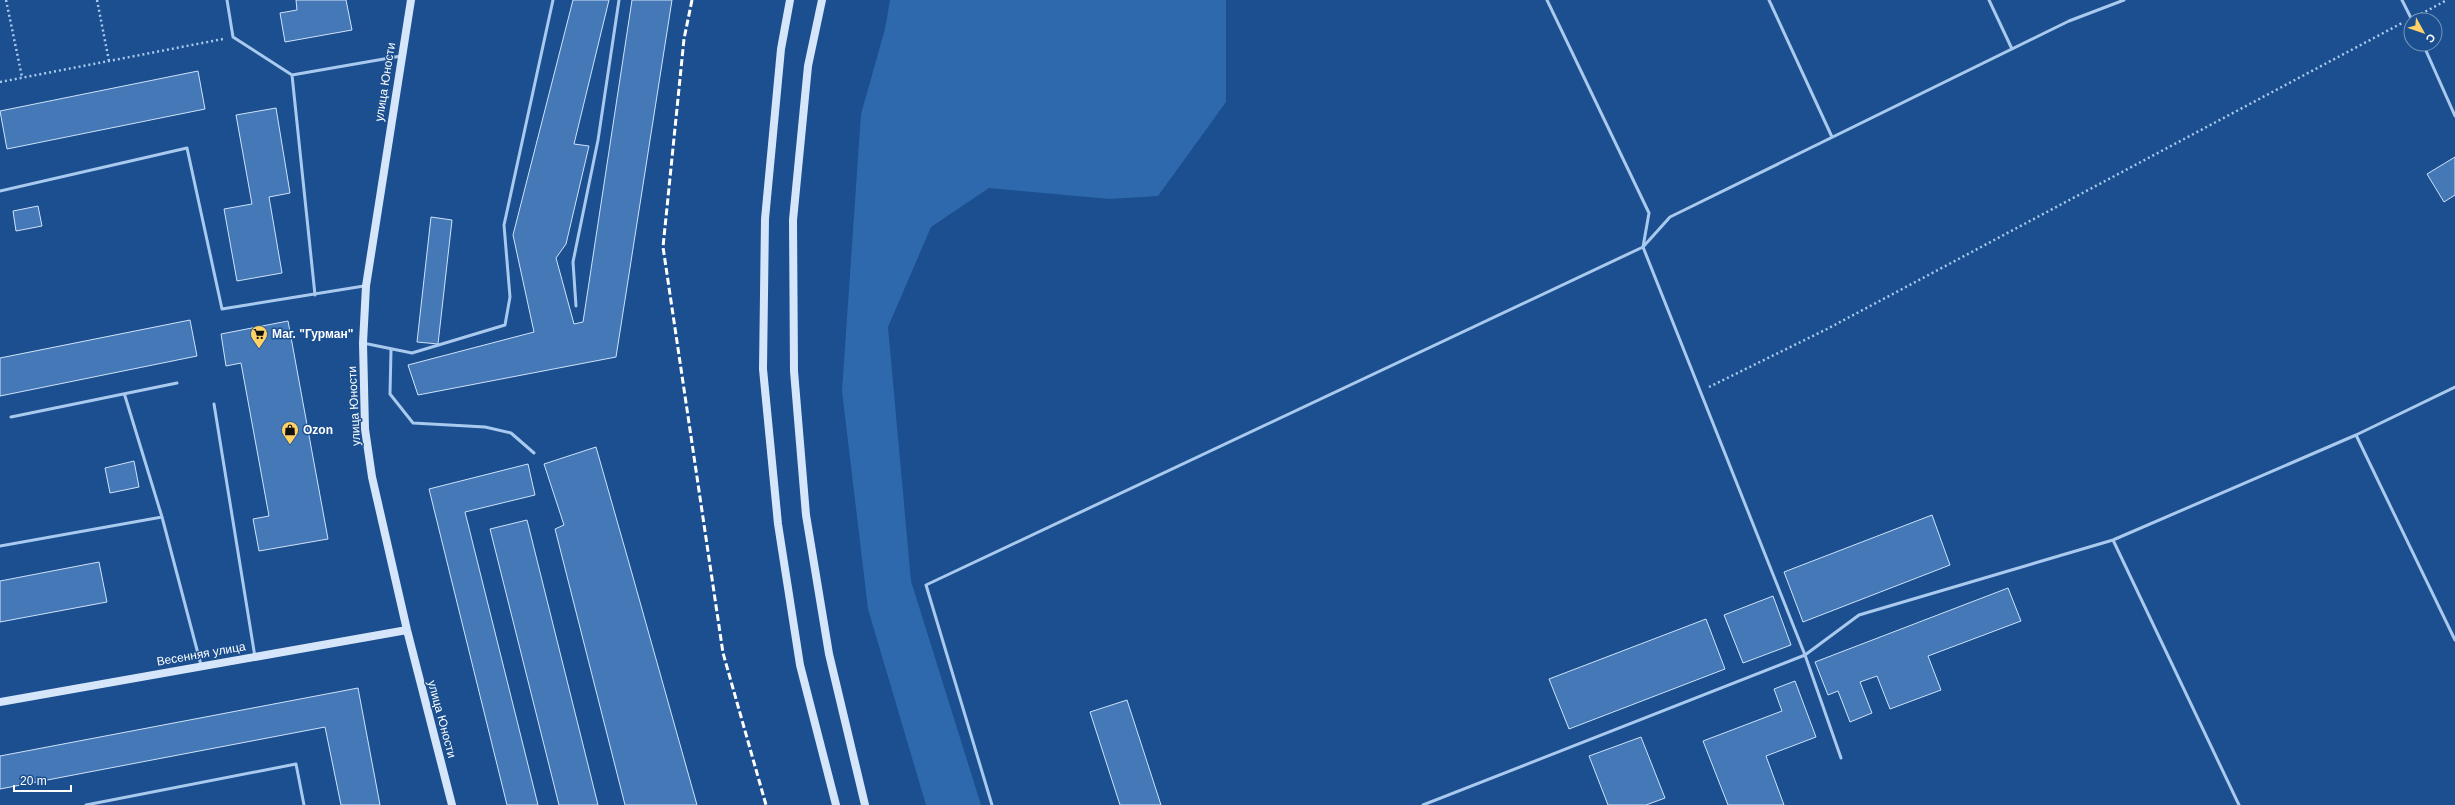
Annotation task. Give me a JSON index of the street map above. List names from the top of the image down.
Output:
{
  "streets": {
    "main road": ["улица Юности", "Весенняя улица"]
  },
  "crossings": [
    ["улица Юности", "Весенняя улица"]
  ],
  "places": {
    "supermarket": ["Маг. \"Гурман\""],
    "shop": ["Ozon"]
  },
  "scale_bar": "20 m",
  "north": "bottom right"
}
